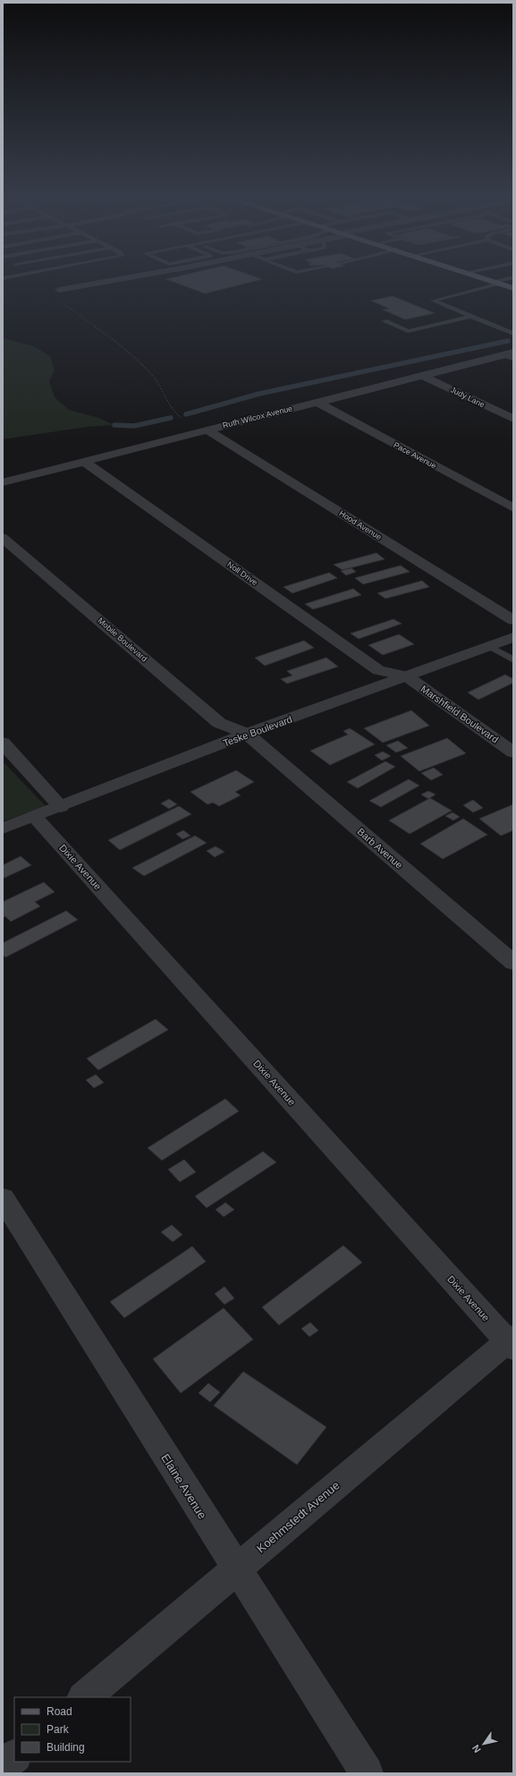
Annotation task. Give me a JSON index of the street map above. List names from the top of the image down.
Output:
{
  "streets": {
    "street": [
      "Judy Lane",
      "Ruth Wilcox Avenue",
      "Pace Avenue",
      "Hood Avenue",
      "Noll Drive",
      "Mobile Boulevard",
      "Marshfield Boulevard",
      "Teske Boulevard",
      "Barb Avenue",
      "Dixie Avenue",
      "Elaine Avenue",
      "Koehmstedt Avenue"
    ]
  },
  "crossings": [
    ["Judy Lane", "Ruth Wilcox Avenue"],
    ["Ruth Wilcox Avenue", "Pace Avenue"],
    ["Ruth Wilcox Avenue", "Hood Avenue"],
    ["Ruth Wilcox Avenue", "Noll Drive"],
    ["Noll Drive", "Marshfield Boulevard"],
    ["Noll Drive", "Teske Boulevard"],
    ["Mobile Boulevard", "Teske Boulevard"],
    ["Mobile Boulevard", "Barb Avenue"],
    ["Marshfield Boulevard", "Teske Boulevard"],
    ["Teske Boulevard", "Barb Avenue"],
    ["Teske Boulevard", "Dixie Avenue"],
    ["Dixie Avenue", "Koehmstedt Avenue"],
    ["Elaine Avenue", "Koehmstedt Avenue"]
  ],
  "legend": ["Road", "Park", "Building"],
  "north": "bottom left"
}
